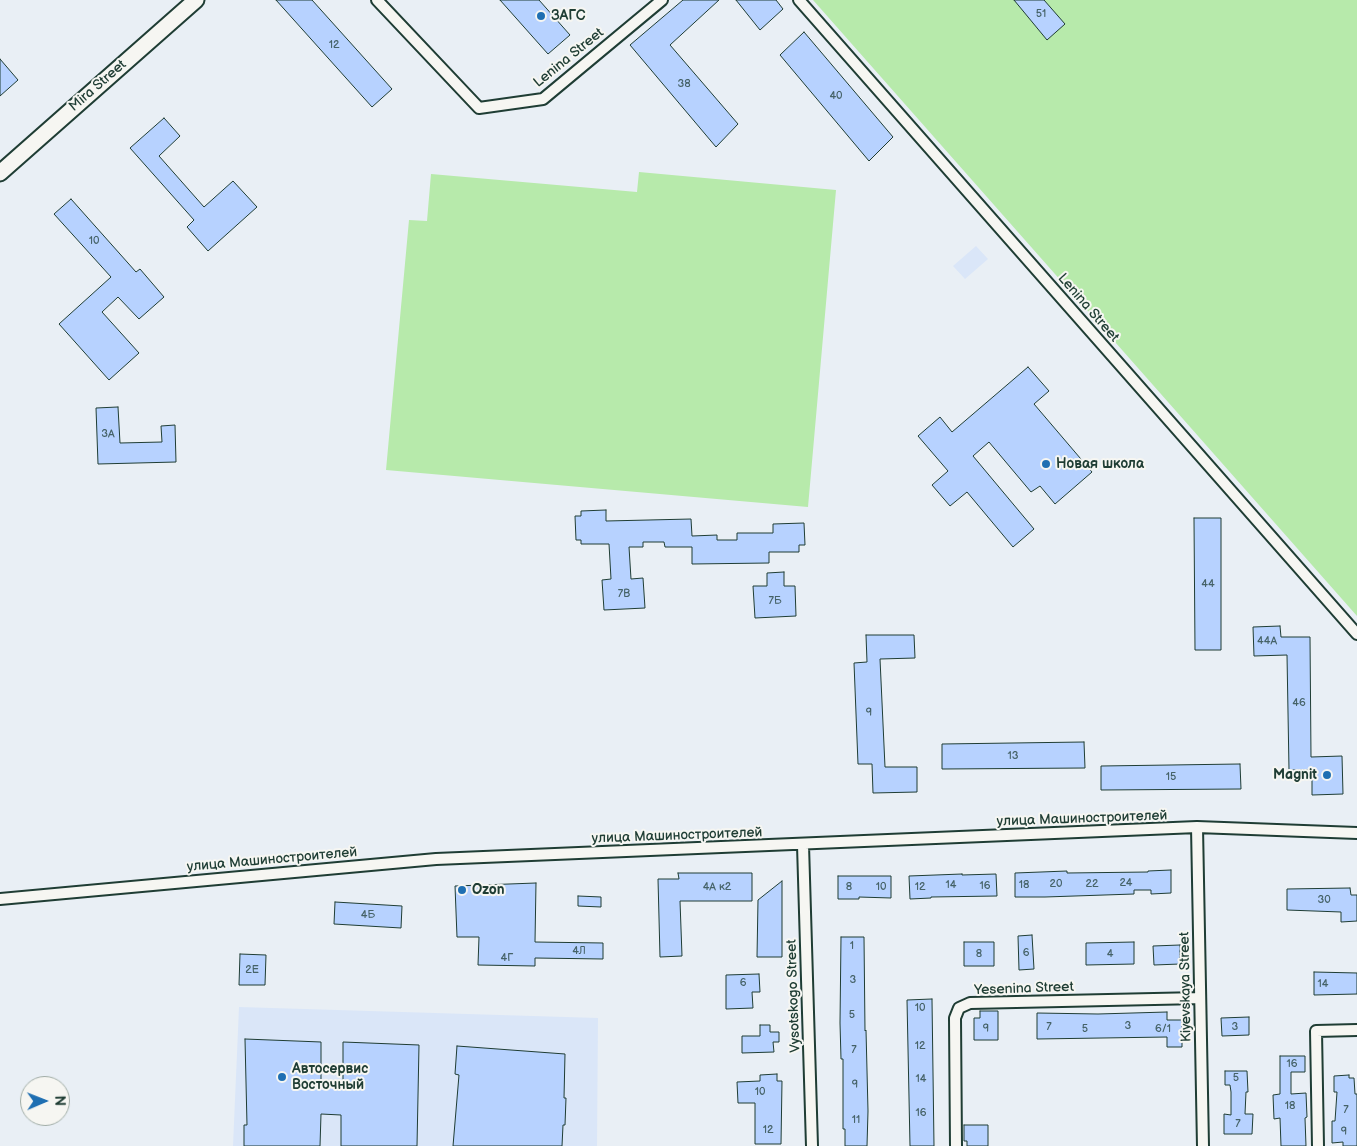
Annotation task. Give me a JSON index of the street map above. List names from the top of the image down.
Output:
{
  "streets": {
    "street": [
      "Lenina Street",
      "Mira Street",
      "улица Машиностроителей",
      "Kiyevskaya Street",
      "Yesenina Street",
      "Vysotskogo Street"
    ]
  },
  "crossings": [
    ["улица Машиностроителей", "Kiyevskaya Street"],
    ["улица Машиностроителей", "Vysotskogo Street"],
    ["Kiyevskaya Street", "Yesenina Street"]
  ],
  "places": [
    "ЗАГС",
    "Новая школа",
    "Magnit",
    "Ozon",
    "Автосервис Восточный"
  ],
  "house_numbers": [
    "51",
    "12",
    "38",
    "40",
    "10",
    "3А",
    "44",
    "7В",
    "7Б",
    "44А",
    "46",
    "9",
    "13",
    "15",
    "24",
    "20",
    "22",
    "14",
    "18",
    "16",
    "4А к2",
    "8",
    "10",
    "12",
    "30",
    "4Б",
    "1",
    "4Л",
    "6",
    "8",
    "4",
    "4Г",
    "2Е",
    "3",
    "6",
    "14",
    "10",
    "5",
    "3",
    "7",
    "3",
    "9",
    "5",
    "6/1",
    "12",
    "7",
    "16",
    "5",
    "14",
    "9",
    "10",
    "18",
    "7",
    "16",
    "11",
    "7",
    "12",
    "9"
  ],
  "north": "right"
}
